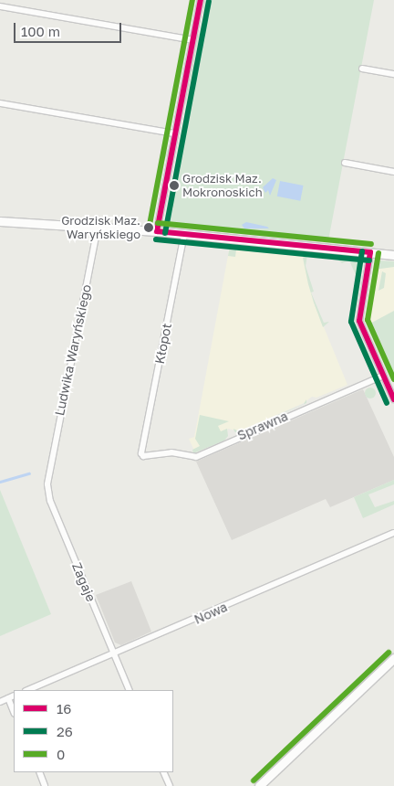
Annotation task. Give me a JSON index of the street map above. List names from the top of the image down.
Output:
{
  "streets": {
    "street": [
      "Kłopot",
      "Ludwika Waryńskiego",
      "Sprawna",
      "Zagaje",
      "Nowa"
    ]
  },
  "crossings": [
    ["Kłopot", "Sprawna"],
    ["Ludwika Waryńskiego", "Zagaje"],
    ["Zagaje", "Nowa"]
  ],
  "places": ["Grodzisk Maz. Mokronoskich", "Grodzisk Maz. Waryńskiego"],
  "lines": ["transit line 16", "transit line 0", "transit line 26"],
  "legend": ["16", "26", "0"],
  "scale_bar": "100 m"
}
